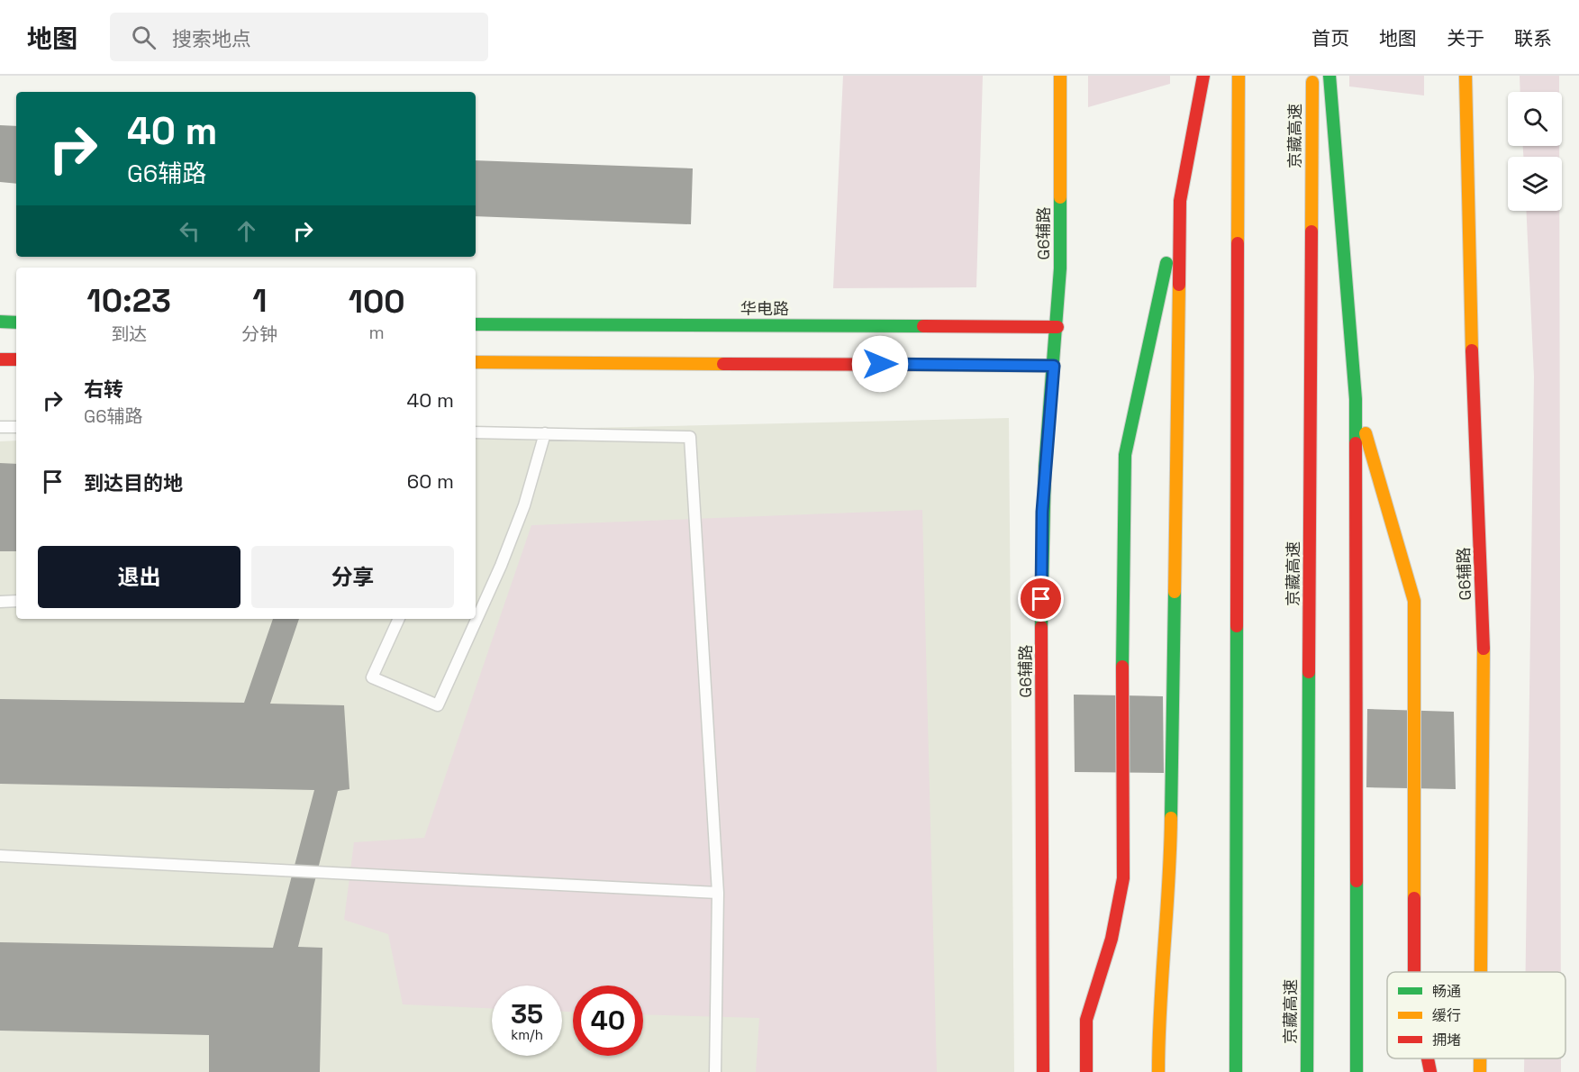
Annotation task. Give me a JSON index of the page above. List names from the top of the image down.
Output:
{
  "streets": {
    "main road": ["京藏高速", "G6辅路", "华电路"]
  },
  "crossings": [
    ["G6辅路", "华电路"]
  ],
  "legend": ["畅通", "缓行", "拥堵"],
  "page": {
    "header": "地图",
    "search": "搜索地点",
    "nav": [
      "首页",
      "地图",
      "关于",
      "联系"
    ],
    "turn": ["40 m", "G6辅路"],
    "eta": [
      "10:23",
      "到达",
      "1",
      "分钟",
      "100",
      "m"
    ],
    "list": [
      {
        "name": "右转",
        "note": "G6辅路",
        "value": "40 m"
      },
      {
        "name": "到达目的地",
        "value": "60 m"
      }
    ],
    "buttons": ["退出", "分享"],
    "speed": "35 km/h",
    "limit": "40"
  }
}
